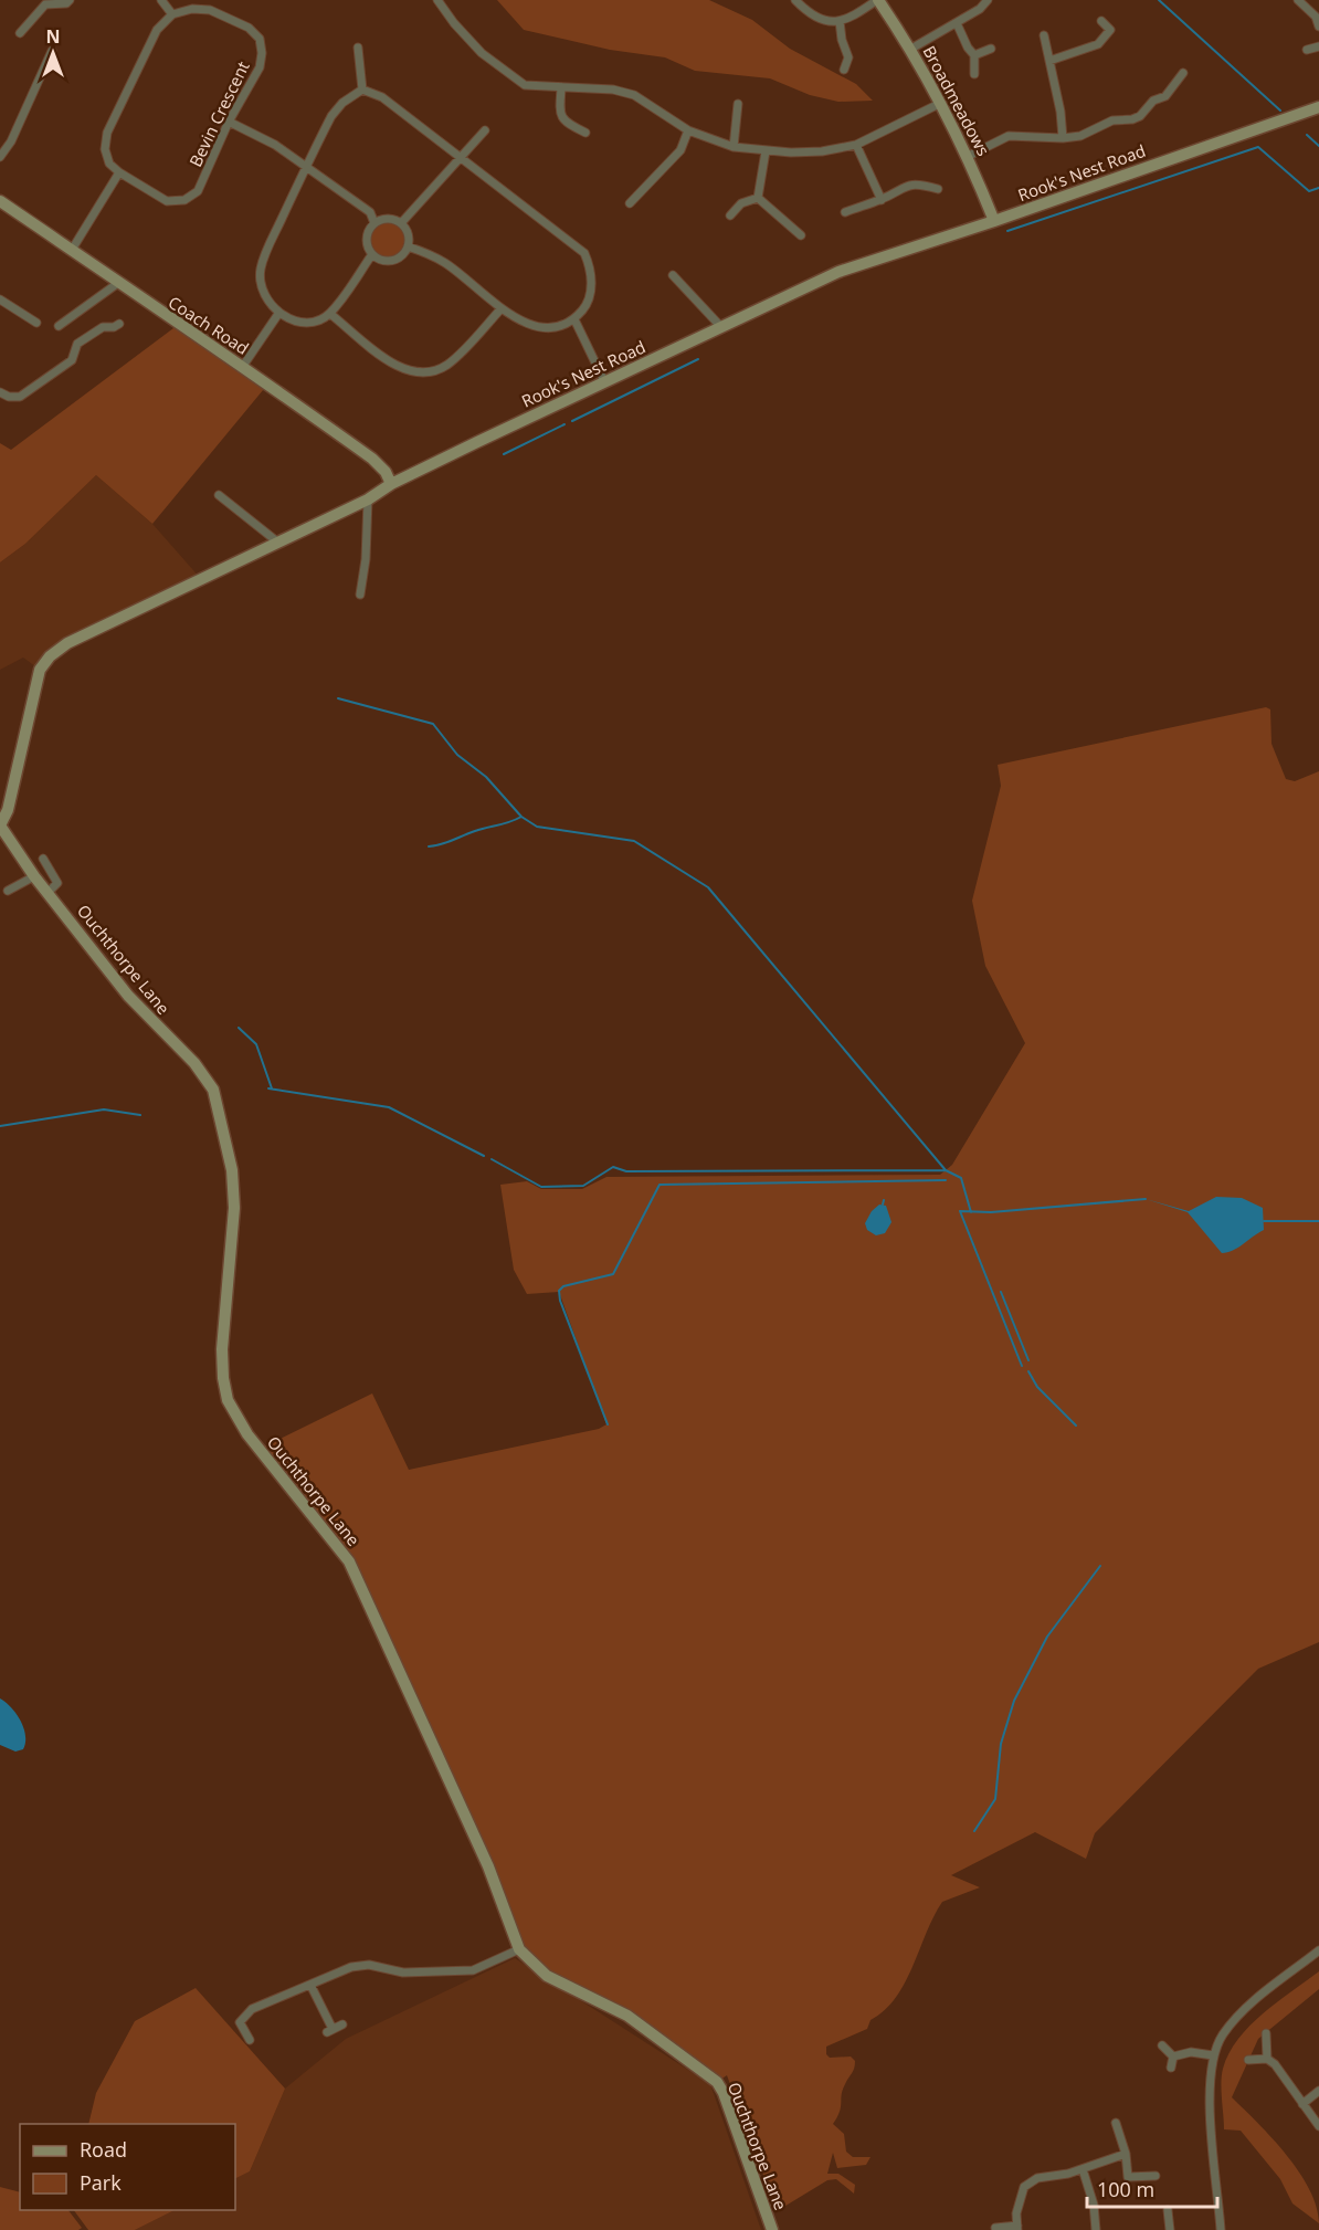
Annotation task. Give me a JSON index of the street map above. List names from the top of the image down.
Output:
{
  "streets": {
    "street": [
      "Broadmeadows",
      "Bevin Crescent",
      "Rook's Nest Road",
      "Coach Road",
      "Ouchthorpe Lane"
    ]
  },
  "crossings": [
    ["Broadmeadows", "Rook's Nest Road"],
    ["Rook's Nest Road", "Coach Road"],
    ["Rook's Nest Road", "Ouchthorpe Lane"]
  ],
  "legend": ["Road", "Park"],
  "scale_bar": "100 m",
  "north": "top"
}
